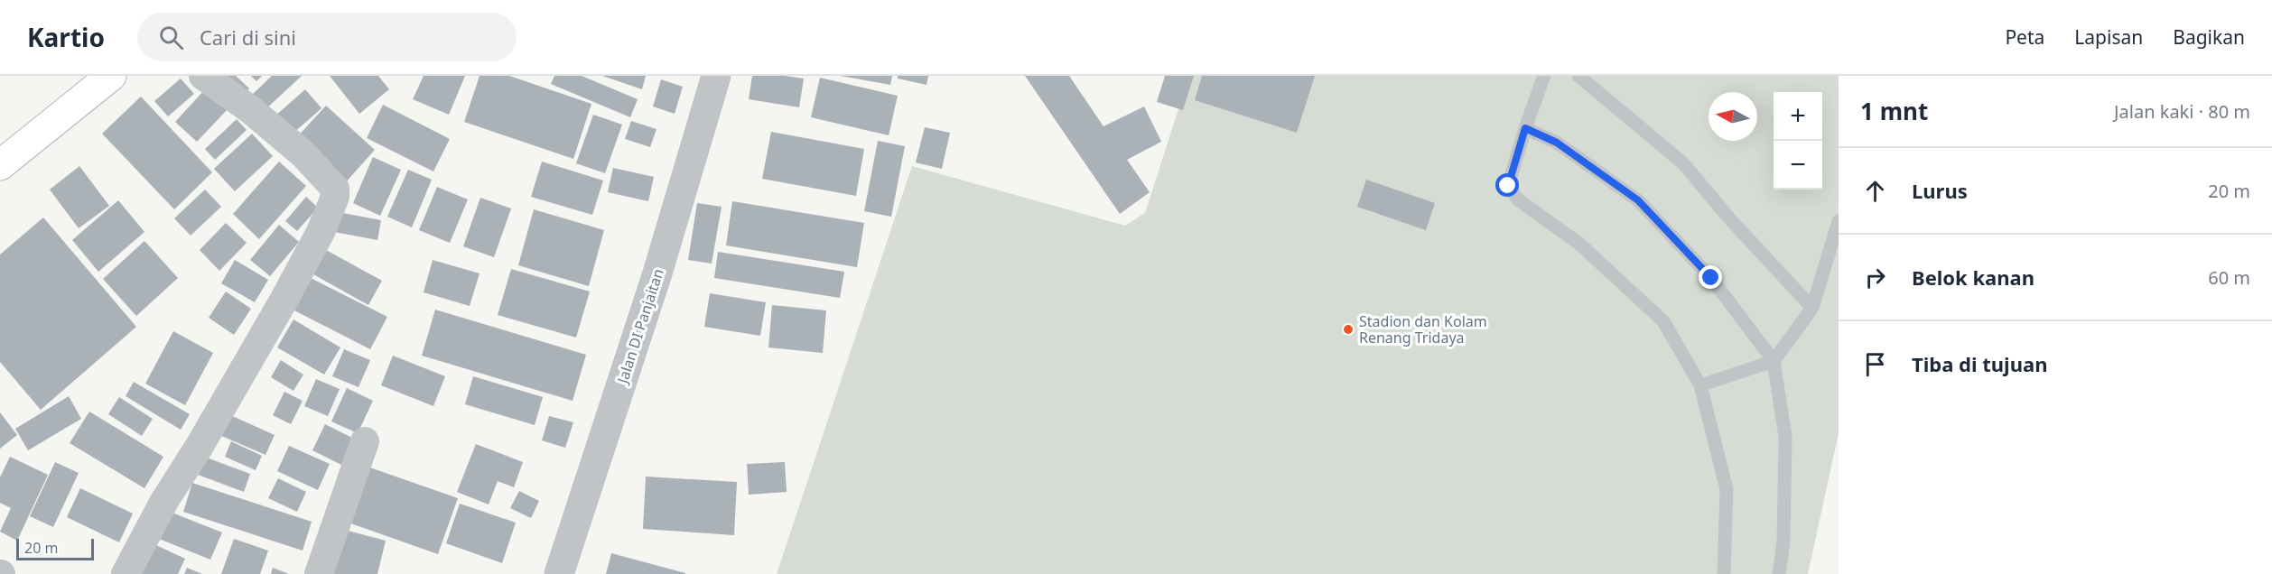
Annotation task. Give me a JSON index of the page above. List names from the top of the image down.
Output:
{
  "streets": {
    "street": ["Jalan DI Panjaitan"]
  },
  "places": ["Stadion dan Kolam Renang Tridaya"],
  "scale_bar": "20 m",
  "north": "left",
  "page": {
    "header": "Kartio",
    "search": "Cari di sini",
    "nav": ["Peta", "Lapisan", "Bagikan"],
    "heading": ["1 mnt", "Jalan kaki · 80 m"],
    "map_buttons": ["+", "−"],
    "list": [
      ["Lurus", "20 m"],
      ["Belok kanan", "60 m"],
      "Tiba di tujuan"
    ],
    "scale": "20 m"
  }
}
